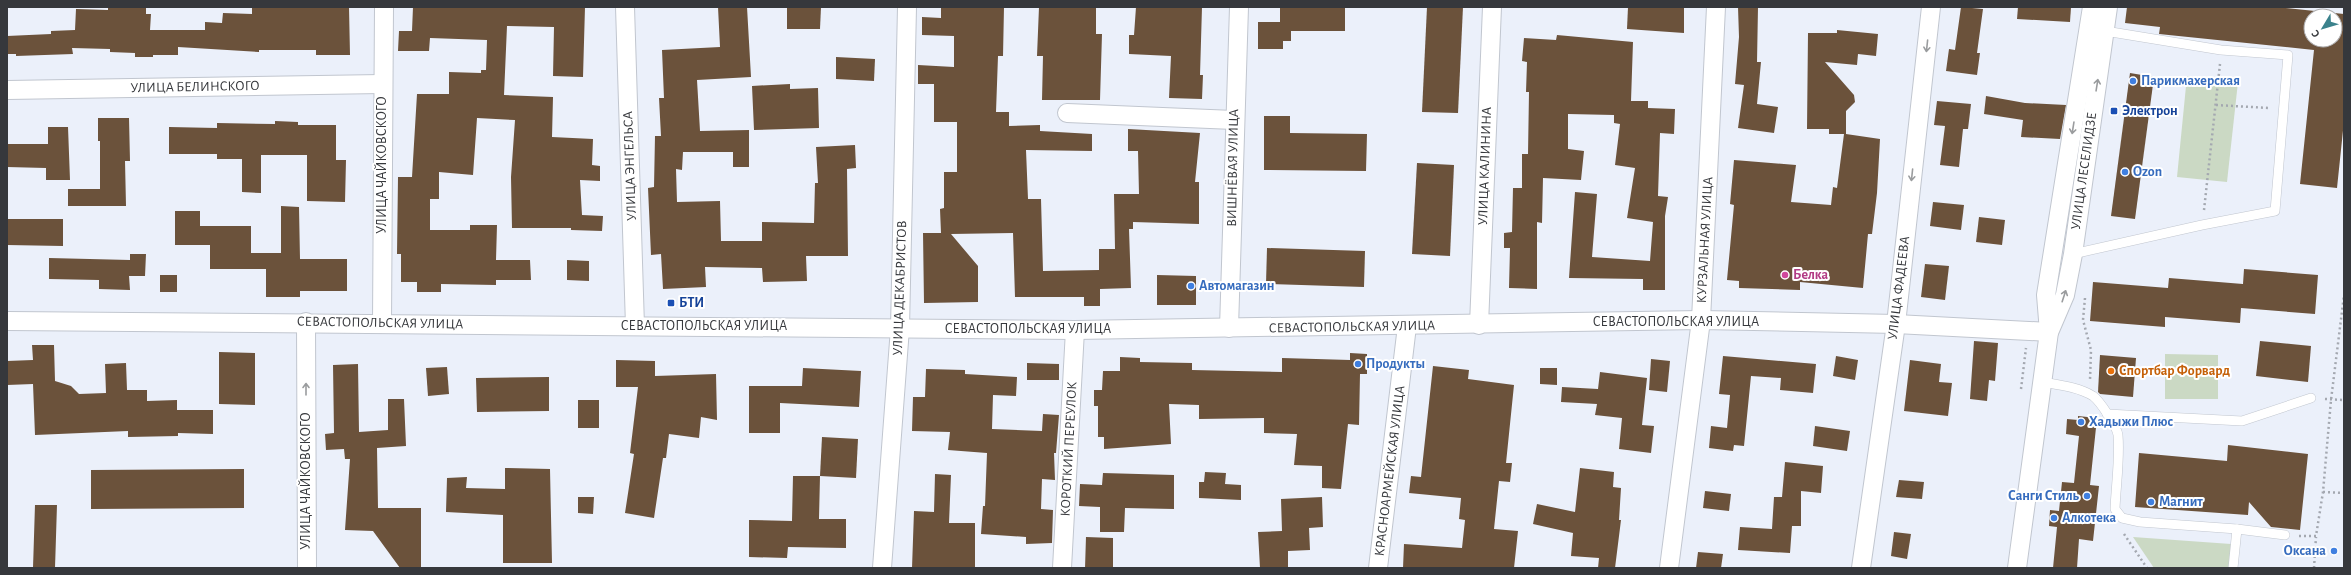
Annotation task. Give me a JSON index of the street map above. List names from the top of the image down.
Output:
{
  "streets": {
    "street": [
      "УЛИЦА БЕЛИНСКОГО",
      "УЛИЦА ЧАЙКОВСКОГО",
      "УЛИЦА ЭНГЕЛЬСА",
      "УЛИЦА КАЛИНИНА",
      "ВИШНЁВАЯ УЛИЦА",
      "УЛИЦА ЛЕСЕЛИДЗЕ",
      "КУРЗАЛЬНАЯ УЛИЦА",
      "УЛИЦА ДЕКАБРИСТОВ",
      "УЛИЦА ФАДЕЕВА",
      "СЕВАСТОПОЛЬСКАЯ УЛИЦА",
      "КОРОТКИЙ ПЕРЕУЛОК",
      "КРАСНОАРМЕЙСКАЯ УЛИЦА"
    ]
  },
  "crossings": [
    ["УЛИЦА БЕЛИНСКОГО", "УЛИЦА ЧАЙКОВСКОГО"],
    ["УЛИЦА ЧАЙКОВСКОГО", "СЕВАСТОПОЛЬСКАЯ УЛИЦА"],
    ["УЛИЦА ЭНГЕЛЬСА", "СЕВАСТОПОЛЬСКАЯ УЛИЦА"],
    ["УЛИЦА КАЛИНИНА", "СЕВАСТОПОЛЬСКАЯ УЛИЦА"],
    ["ВИШНЁВАЯ УЛИЦА", "СЕВАСТОПОЛЬСКАЯ УЛИЦА"],
    ["УЛИЦА ЛЕСЕЛИДЗЕ", "СЕВАСТОПОЛЬСКАЯ УЛИЦА"],
    ["КУРЗАЛЬНАЯ УЛИЦА", "СЕВАСТОПОЛЬСКАЯ УЛИЦА"],
    ["УЛИЦА ДЕКАБРИСТОВ", "СЕВАСТОПОЛЬСКАЯ УЛИЦА"],
    ["УЛИЦА ФАДЕЕВА", "СЕВАСТОПОЛЬСКАЯ УЛИЦА"],
    ["СЕВАСТОПОЛЬСКАЯ УЛИЦА", "КОРОТКИЙ ПЕРЕУЛОК"],
    ["СЕВАСТОПОЛЬСКАЯ УЛИЦА", "КРАСНОАРМЕЙСКАЯ УЛИЦА"]
  ],
  "one_way": ["УЛИЦА ЧАЙКОВСКОГО", "УЛИЦА ФАДЕЕВА"],
  "places": {
    "other": [
      "Парикмахерская",
      "Ozon",
      "Белка",
      "Автомагазин",
      "Продукты",
      "Спортбар Форвард",
      "Хадыжи Плюс",
      "Санги Стиль",
      "Магнит",
      "Алкотека",
      "Оксана"
    ],
    "transit": ["Электрон", "БТИ"]
  },
  "north": "bottom left"
}
